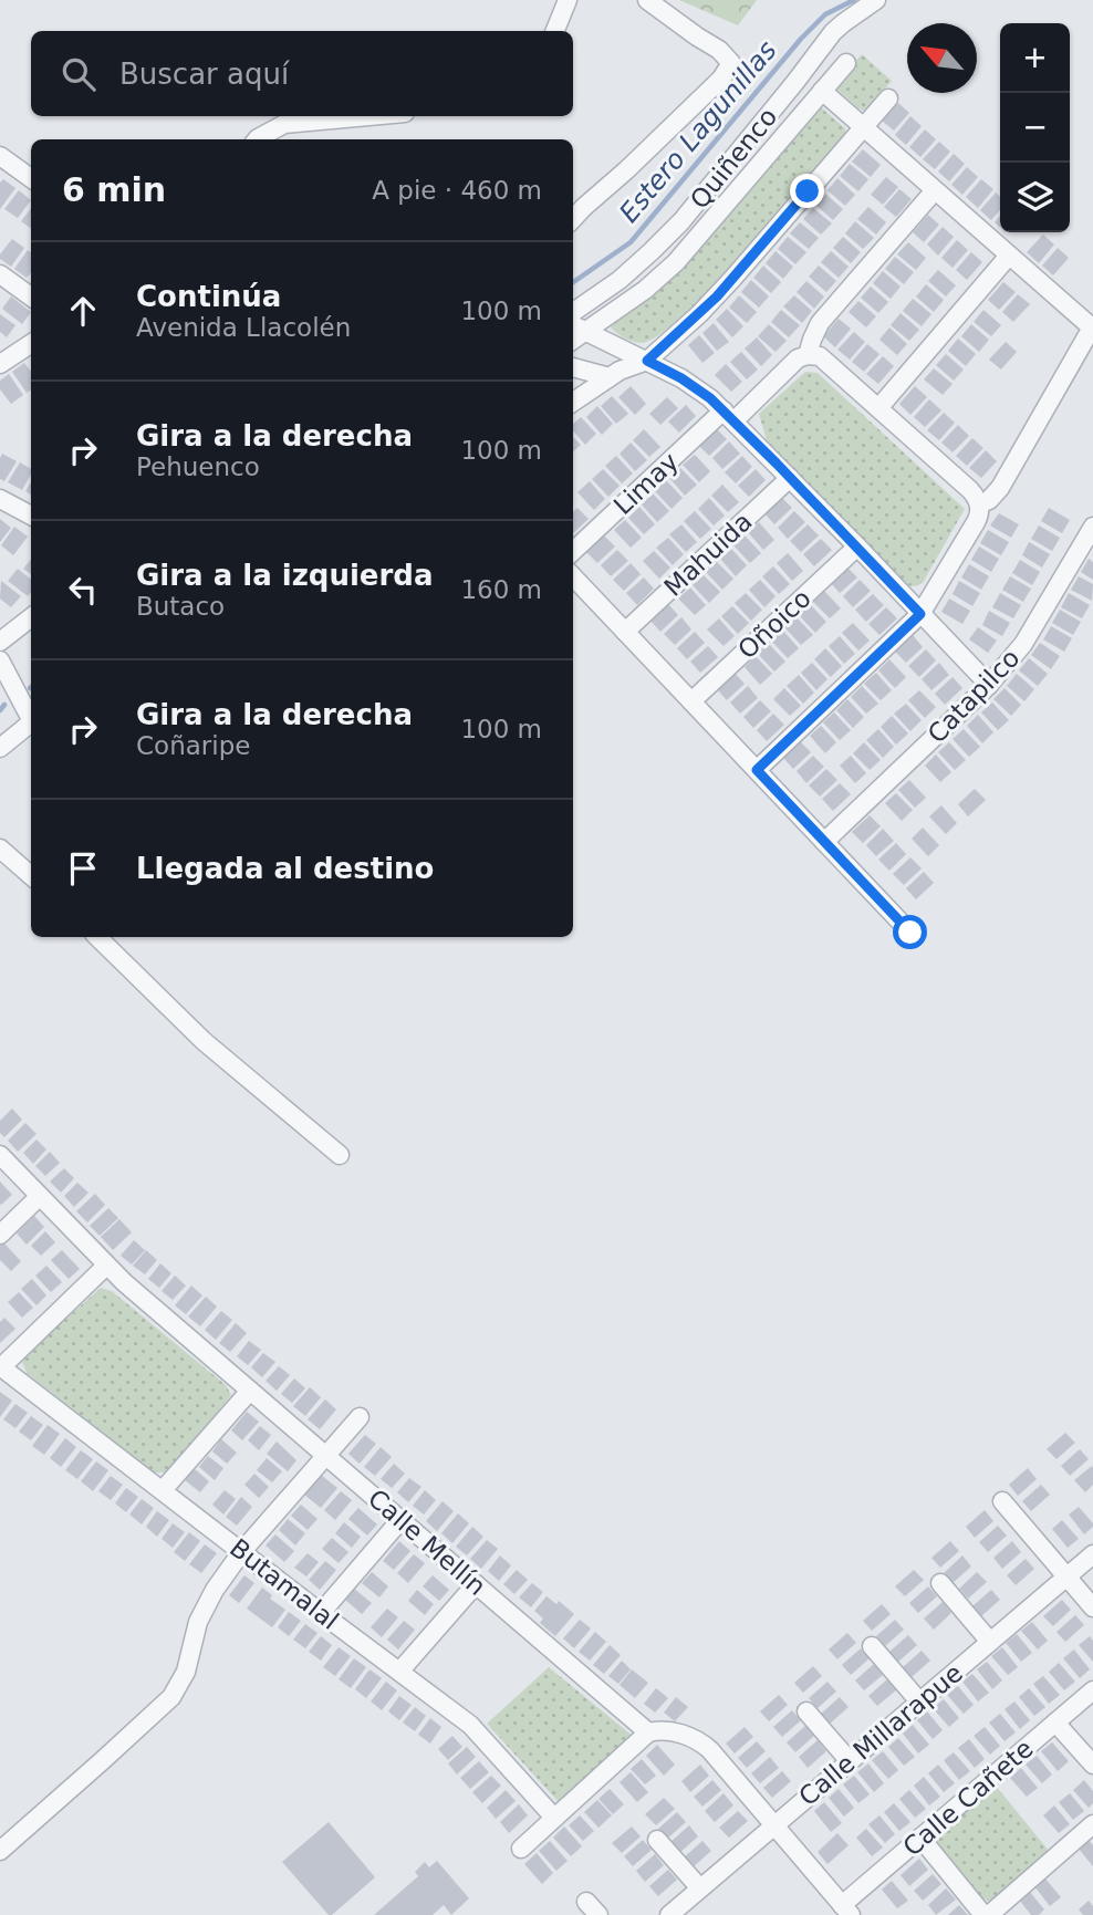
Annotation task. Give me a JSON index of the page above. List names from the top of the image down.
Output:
{
  "streets": {
    "street": [
      "Quiñenco",
      "Limay",
      "Mahuida",
      "Oñoico",
      "Catapilco",
      "Calle Mellín",
      "Butamalal",
      "Calle Millarapue",
      "Calle Cañete"
    ]
  },
  "water": ["Estero Lagunillas"],
  "north": "top left",
  "page": {
    "map_buttons": ["+", "−"],
    "search": "Buscar aquí",
    "heading": ["6 min", "A pie · 460 m"],
    "list": [
      ["Continúa", "Avenida Llacolén", "100 m"],
      ["Gira a la derecha", "Pehuenco", "100 m"],
      ["Gira a la izquierda", "Butaco", "160 m"],
      ["Gira a la derecha", "Coñaripe", "100 m"],
      "Llegada al destino"
    ]
  }
}
